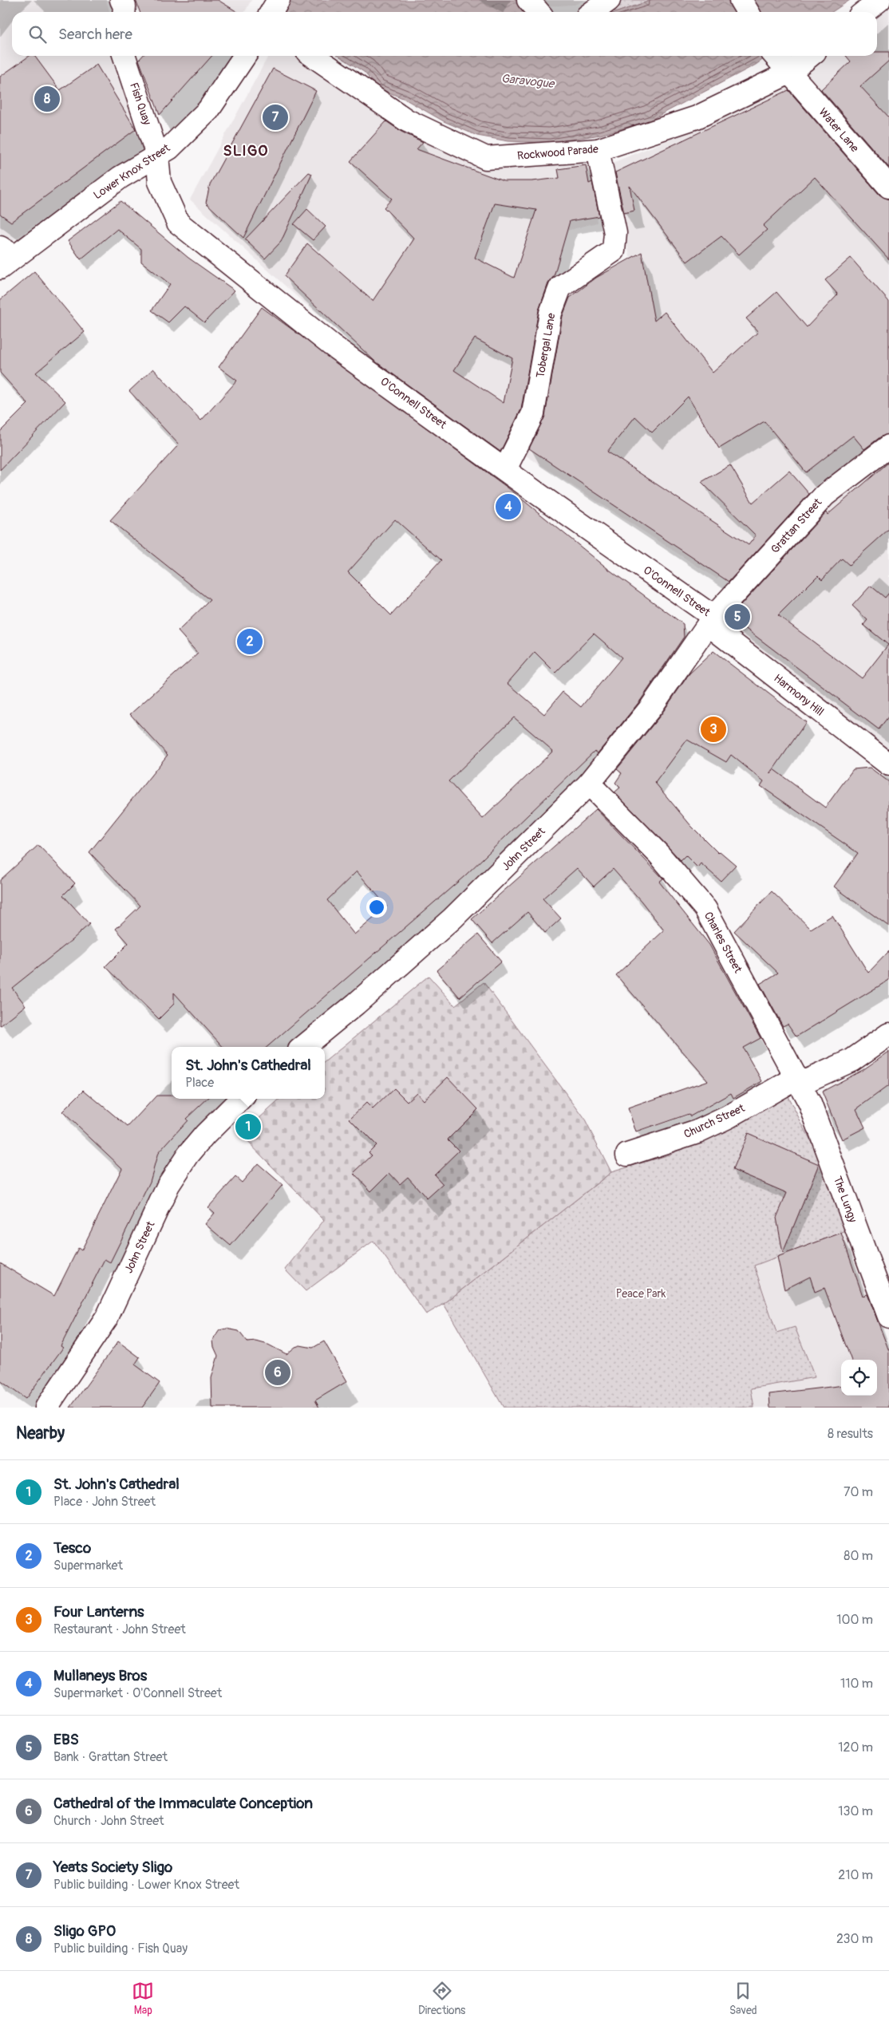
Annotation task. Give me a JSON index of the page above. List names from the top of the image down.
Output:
{
  "streets": {
    "street": [
      "Fish Quay",
      "Water Lane",
      "Rockwood Parade",
      "Lower Knox Street",
      "Tobergal Lane",
      "O'Connell Street",
      "Grattan Street",
      "Harmony Hill",
      "John Street",
      "Charles Street",
      "Church Street",
      "The Lungy"
    ]
  },
  "crossings": [
    ["Fish Quay", "Lower Knox Street"],
    ["Fish Quay", "O'Connell Street"],
    ["Water Lane", "Rockwood Parade"],
    ["Rockwood Parade", "Tobergal Lane"],
    ["Lower Knox Street", "O'Connell Street"],
    ["Tobergal Lane", "O'Connell Street"],
    ["O'Connell Street", "Grattan Street"],
    ["O'Connell Street", "Harmony Hill"],
    ["O'Connell Street", "John Street"],
    ["Grattan Street", "Harmony Hill"],
    ["Grattan Street", "John Street"],
    ["Harmony Hill", "John Street"],
    ["John Street", "Charles Street"],
    ["Charles Street", "Church Street"],
    ["Charles Street", "The Lungy"],
    ["Church Street", "The Lungy"]
  ],
  "districts": ["SLIGO"],
  "water": ["Garavogue"],
  "parks": ["Peace Park"],
  "page": {
    "search": "Search here",
    "pins": [
      "8",
      "7",
      "4",
      "5",
      "2",
      "3",
      "1",
      "6"
    ],
    "popup": ["St. John's Cathedral", "Place"],
    "heading": ["Nearby", "8 results"],
    "list": [
      {
        "mark": "1",
        "name": "St. John's Cathedral",
        "note": "Place · John Street",
        "value": "70 m"
      },
      {
        "mark": "2",
        "name": "Tesco",
        "note": "Supermarket",
        "value": "80 m"
      },
      {
        "mark": "3",
        "name": "Four Lanterns",
        "note": "Restaurant · John Street",
        "value": "100 m"
      },
      {
        "mark": "4",
        "name": "Mullaneys Bros",
        "note": "Supermarket · O'Connell Street",
        "value": "110 m"
      },
      {
        "mark": "5",
        "name": "EBS",
        "note": "Bank · Grattan Street",
        "value": "120 m"
      },
      {
        "mark": "6",
        "name": "Cathedral of the Immaculate Conception",
        "note": "Church · John Street",
        "value": "130 m"
      },
      {
        "mark": "7",
        "name": "Yeats Society Sligo",
        "note": "Public building · Lower Knox Street",
        "value": "210 m"
      },
      {
        "mark": "8",
        "name": "Sligo GPO",
        "note": "Public building · Fish Quay",
        "value": "230 m"
      }
    ],
    "nav": ["Map", "Directions", "Saved"]
  }
}
